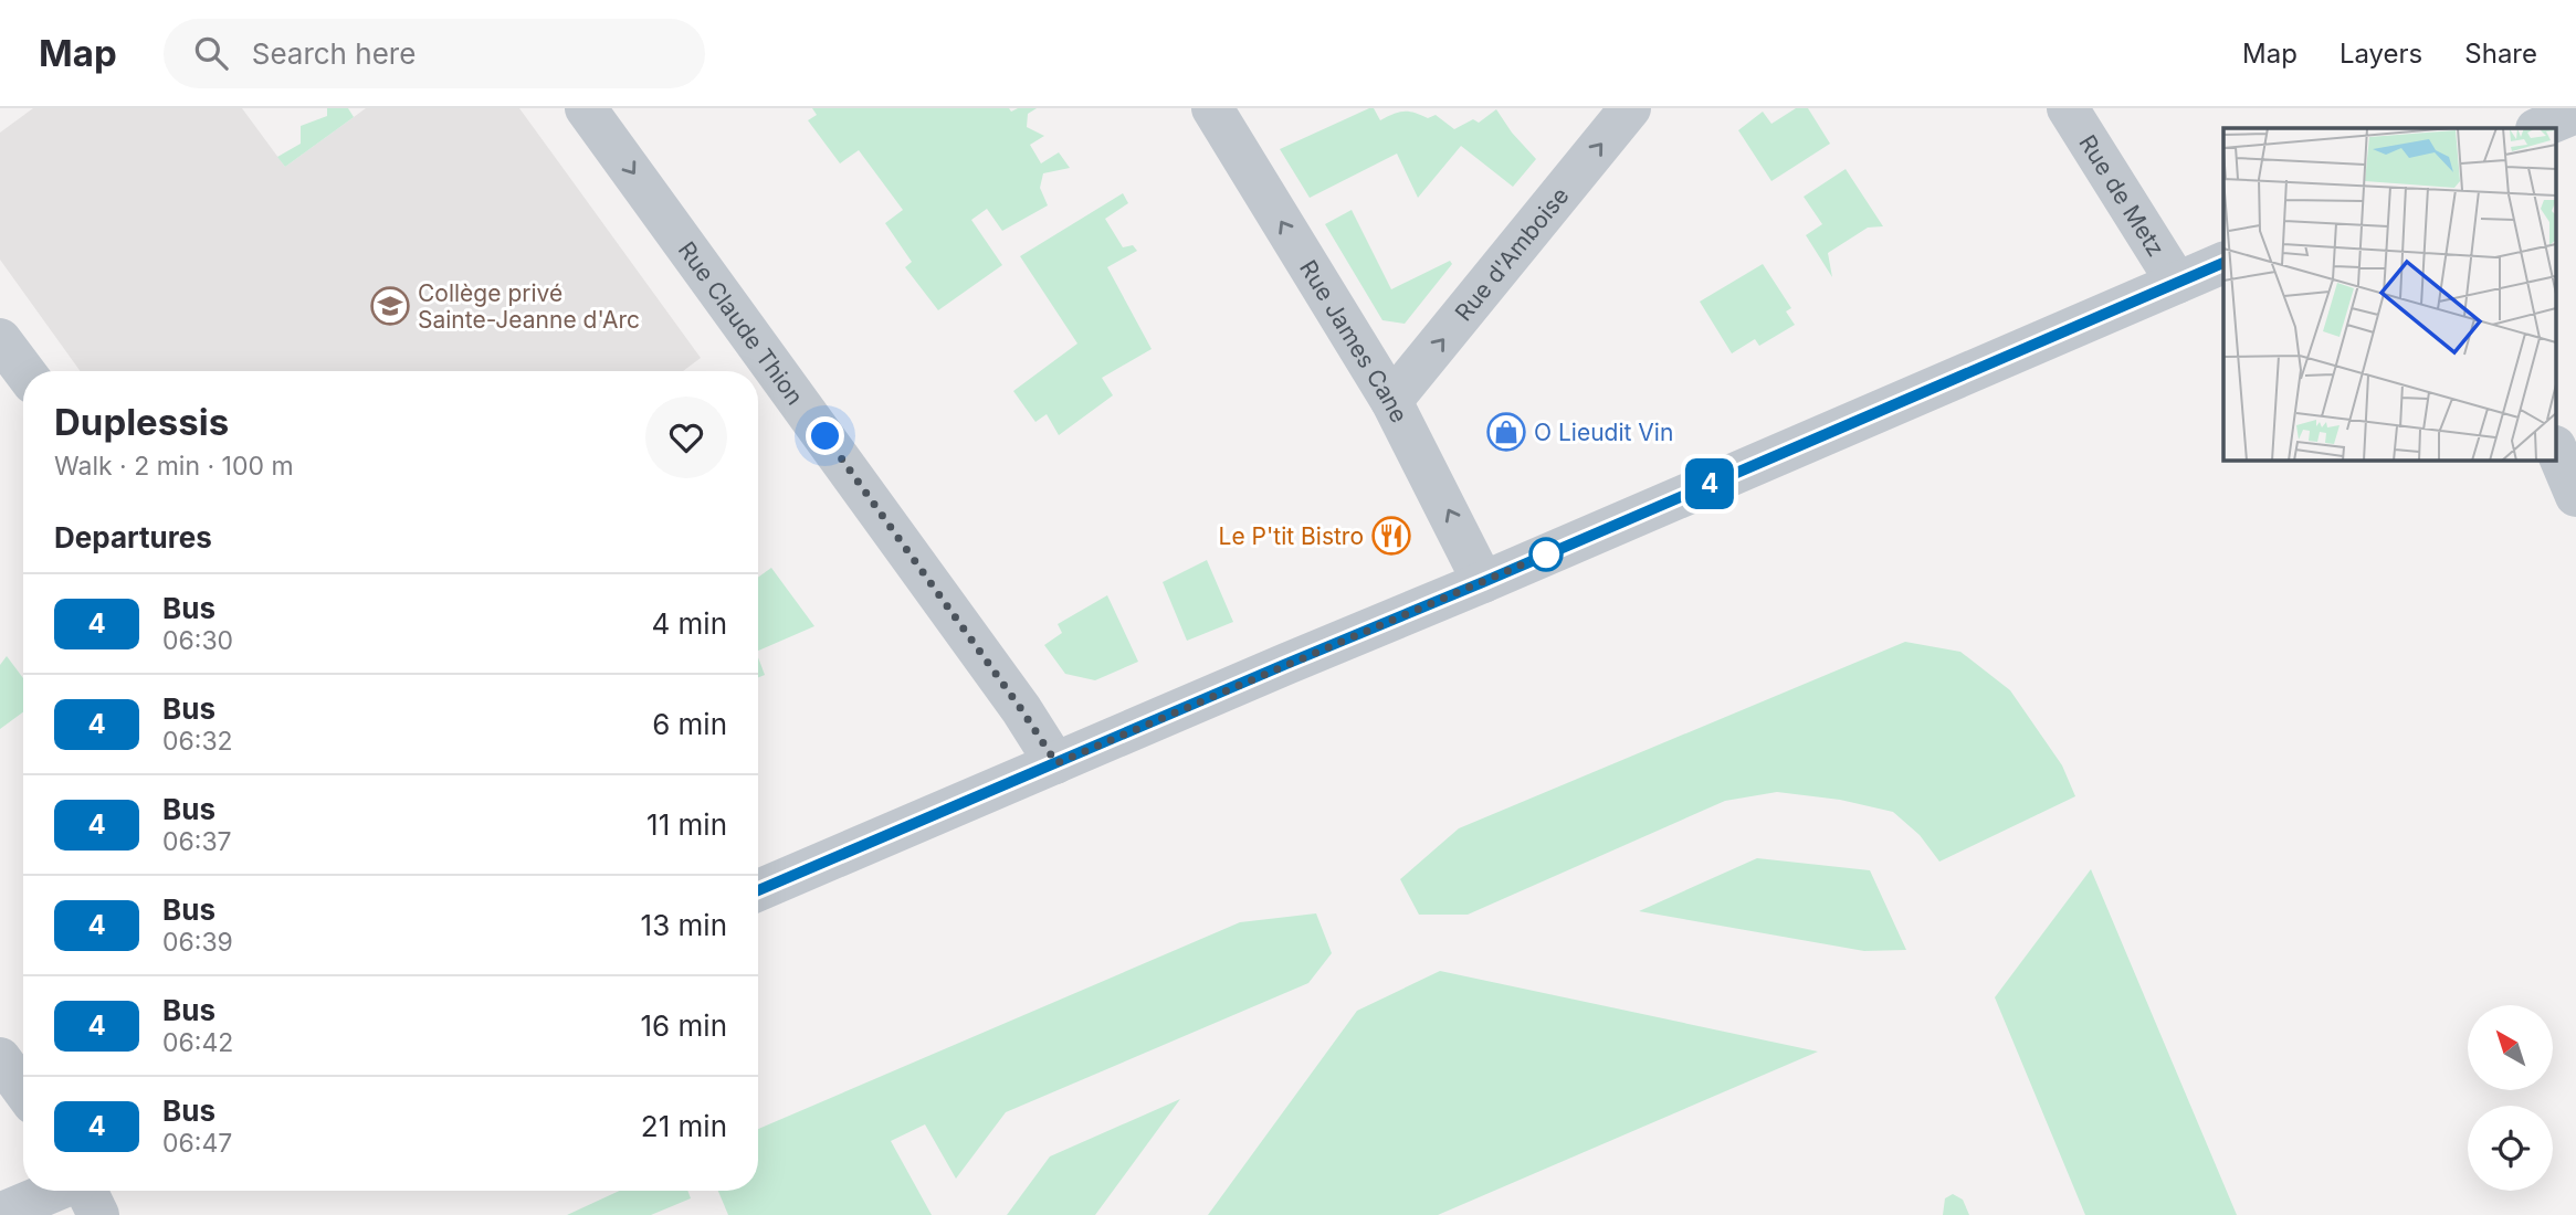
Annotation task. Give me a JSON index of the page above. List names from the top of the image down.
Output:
{
  "streets": {
    "street": [
      "Rue de Metz",
      "Rue d'Amboise",
      "Rue Claude Thion",
      "Rue James Cane"
    ]
  },
  "crossings": [
    ["Rue d'Amboise", "Rue James Cane"]
  ],
  "one_way": ["Rue d'Amboise", "Rue Claude Thion", "Rue James Cane"],
  "places": {
    "school or university": ["Collège privé Sainte-Jeanne d'Arc"],
    "shop": ["O Lieudit Vin"],
    "restaurant": ["Le P'tit Bistro"]
  },
  "lines": ["bus line 4"],
  "north": "top left",
  "page": {
    "header": "Map",
    "search": "Search here",
    "nav": ["Map", "Layers", "Share"],
    "on_map": "4",
    "heading": [
      ["Duplessis", "Walk · 2 min · 100 m"],
      "Departures"
    ],
    "list": [
      {
        "mark": "4",
        "name": "Bus",
        "note": "06:30",
        "value": "4 min"
      },
      {
        "mark": "4",
        "name": "Bus",
        "note": "06:32",
        "value": "6 min"
      },
      {
        "mark": "4",
        "name": "Bus",
        "note": "06:37",
        "value": "11 min"
      },
      {
        "mark": "4",
        "name": "Bus",
        "note": "06:39",
        "value": "13 min"
      },
      {
        "mark": "4",
        "name": "Bus",
        "note": "06:42",
        "value": "16 min"
      },
      {
        "mark": "4",
        "name": "Bus",
        "note": "06:47",
        "value": "21 min"
      }
    ]
  }
}
